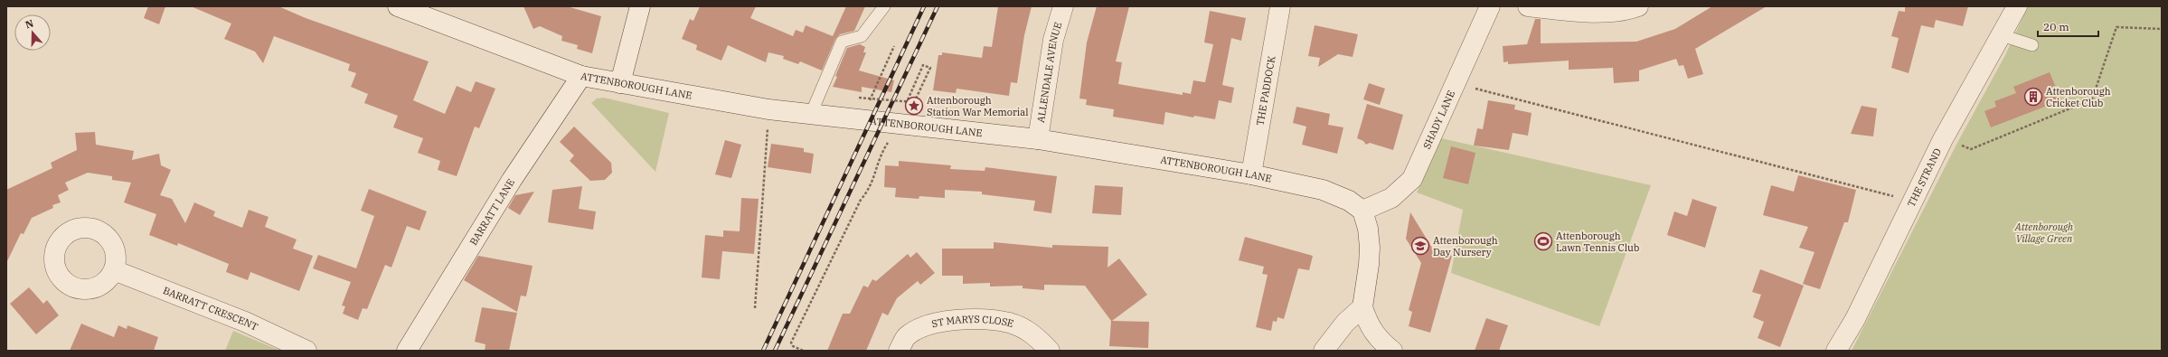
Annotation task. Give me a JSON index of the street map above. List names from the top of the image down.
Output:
{
  "streets": {
    "street": [
      "ALLENDALE AVENUE",
      "ATTENBOROUGH LANE",
      "THE PADDOCK",
      "SHADY LANE",
      "THE STRAND",
      "BARRATT LANE",
      "BARRATT CRESCENT",
      "ST MARYS CLOSE"
    ]
  },
  "crossings": [
    ["ALLENDALE AVENUE", "ATTENBOROUGH LANE"],
    ["ATTENBOROUGH LANE", "THE PADDOCK"],
    ["ATTENBOROUGH LANE", "SHADY LANE"],
    ["ATTENBOROUGH LANE", "BARRATT LANE"]
  ],
  "parks": ["Attenborough Village Green"],
  "places": {
    "building": ["Attenborough Cricket Club"],
    "place": ["Attenborough Station War Memorial"],
    "sports": ["Attenborough Lawn Tennis Club"],
    "school or university": ["Attenborough Day Nursery"]
  },
  "scale_bar": "20 m",
  "north": "top"
}
